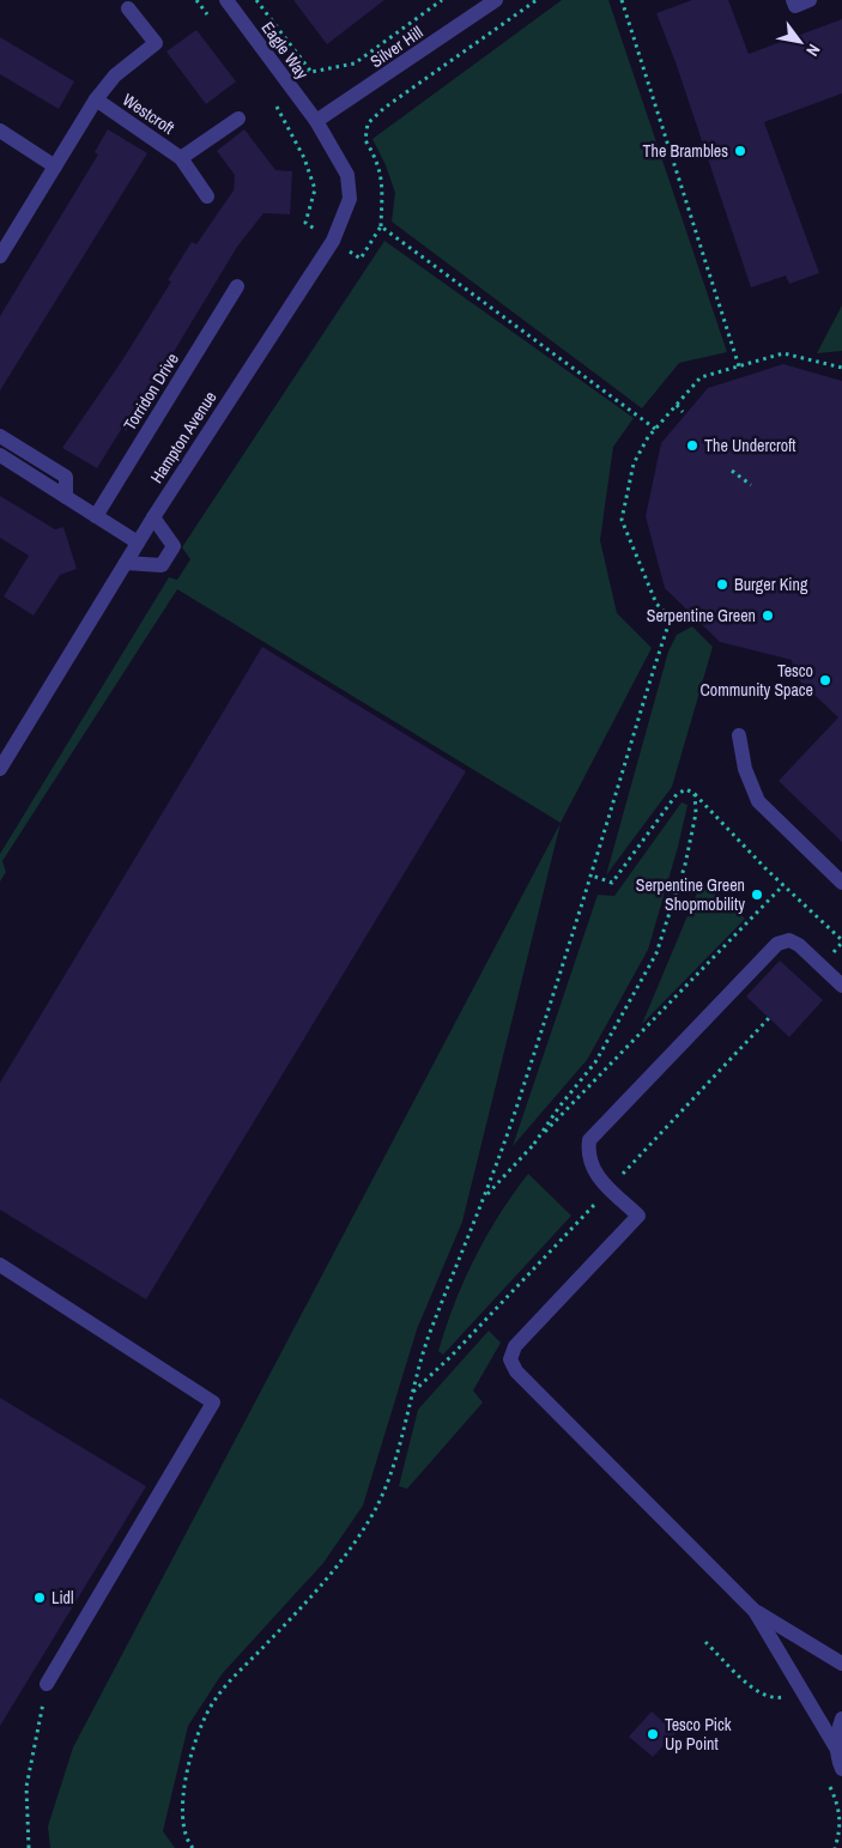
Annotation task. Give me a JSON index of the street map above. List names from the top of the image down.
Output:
{
  "streets": {
    "street": [
      "Silver Hill",
      "Eagle Way",
      "Westcroft",
      "Torridon Drive",
      "Hampton Avenue"
    ]
  },
  "crossings": [
    ["Silver Hill", "Eagle Way"],
    ["Silver Hill", "Hampton Avenue"],
    ["Eagle Way", "Hampton Avenue"]
  ],
  "places": [
    "The Brambles",
    "The Undercroft",
    "Burger King",
    "Serpentine Green",
    "Tesco Community Space",
    "Serpentine Green Shopmobility",
    "Lidl",
    "Tesco Pick Up Point"
  ],
  "north": "bottom right"
}
